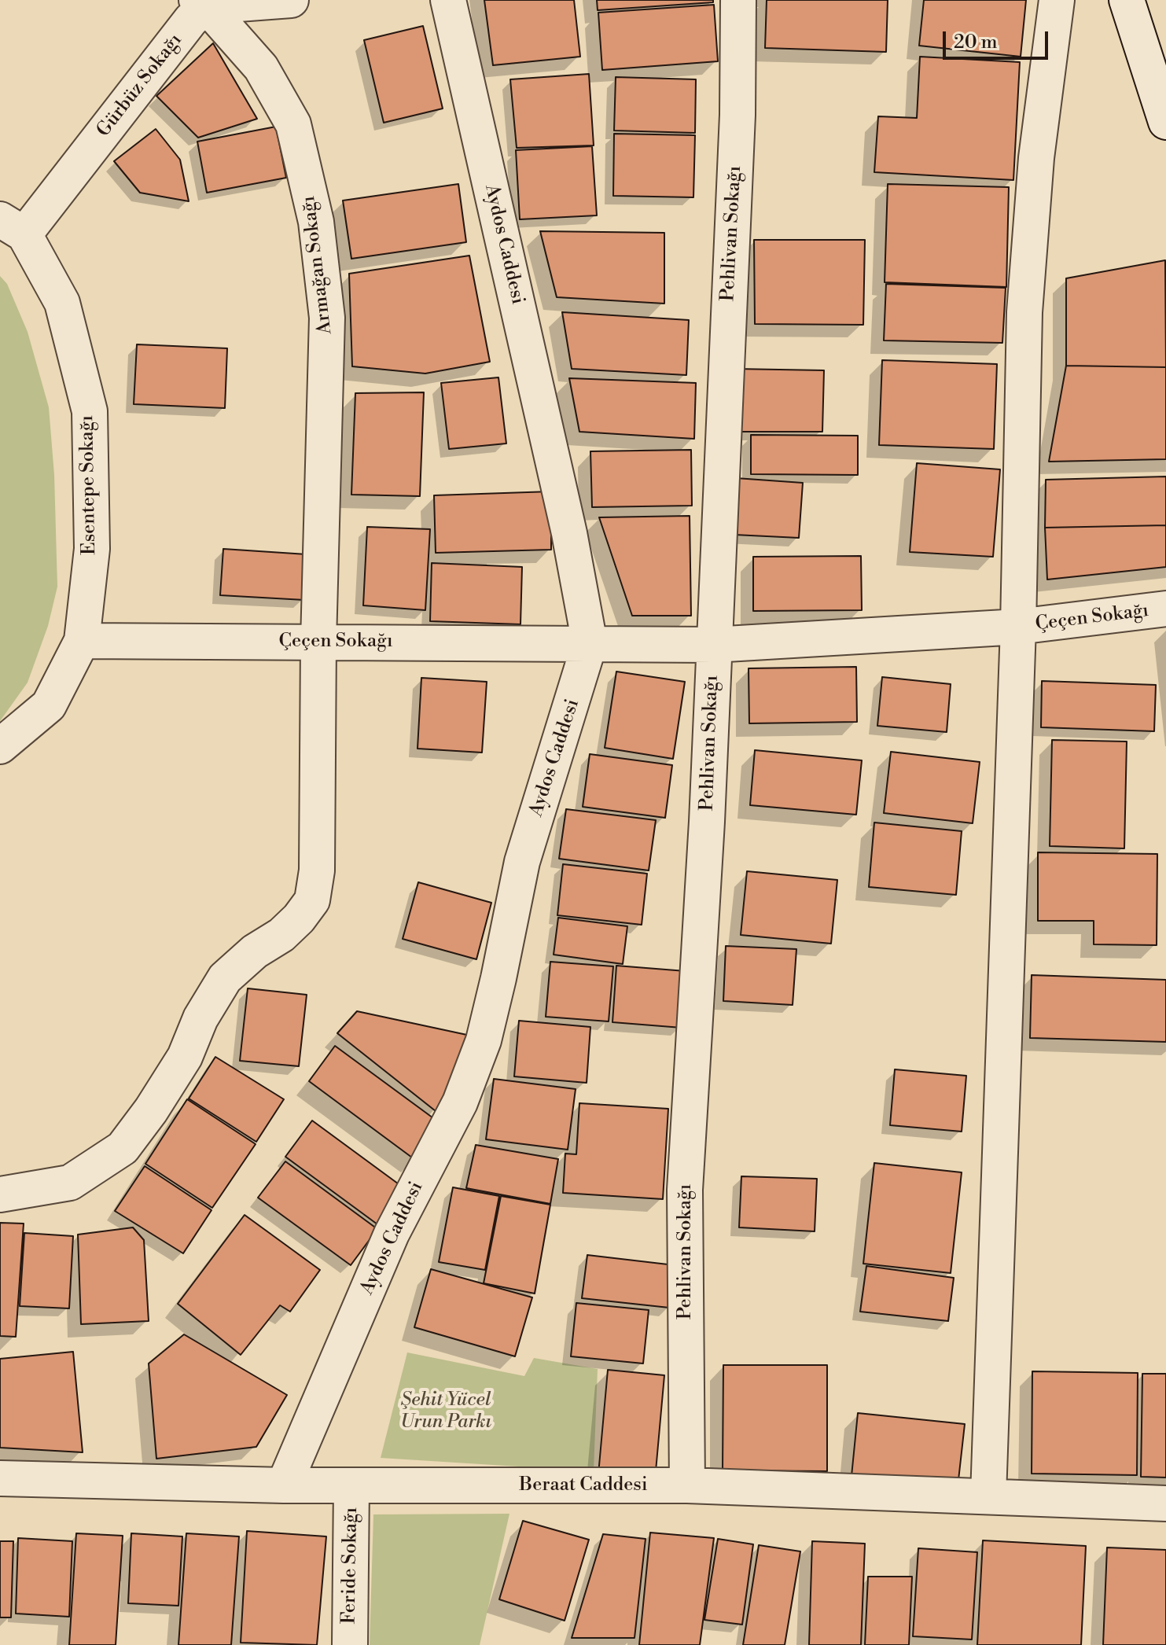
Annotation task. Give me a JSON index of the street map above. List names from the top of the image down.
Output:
{
  "streets": {
    "street": [
      "Gürbüz Sokağı",
      "Pehlivan Sokağı",
      "Aydos Caddesi",
      "Armağan Sokağı",
      "Esentepe Sokağı",
      "Çeçen Sokağı",
      "Beraat Caddesi",
      "Feride Sokağı"
    ]
  },
  "crossings": [
    ["Gürbüz Sokağı", "Armağan Sokağı"],
    ["Gürbüz Sokağı", "Esentepe Sokağı"],
    ["Pehlivan Sokağı", "Çeçen Sokağı"],
    ["Pehlivan Sokağı", "Beraat Caddesi"],
    ["Aydos Caddesi", "Çeçen Sokağı"],
    ["Aydos Caddesi", "Beraat Caddesi"],
    ["Armağan Sokağı", "Çeçen Sokağı"],
    ["Esentepe Sokağı", "Çeçen Sokağı"],
    ["Beraat Caddesi", "Feride Sokağı"]
  ],
  "parks": ["Şehit Yücel Urun Parkı"],
  "scale_bar": "20 m"
}
